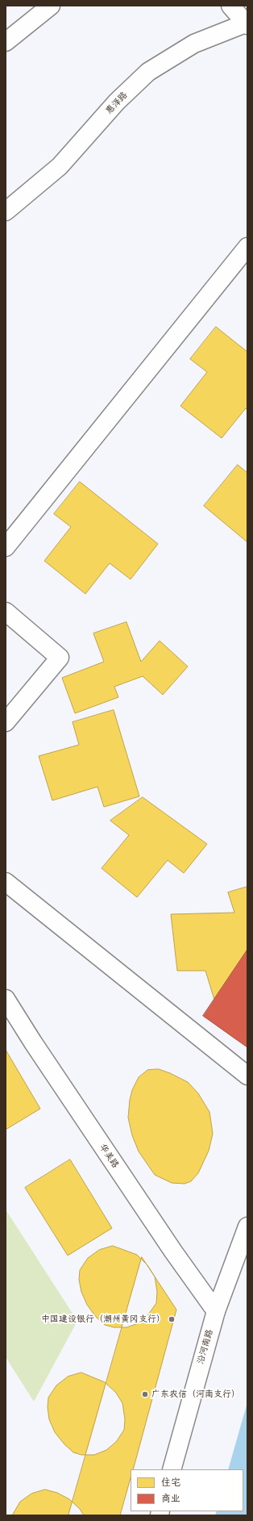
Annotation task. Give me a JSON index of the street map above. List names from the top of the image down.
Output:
{
  "streets": {
    "street": ["惠泽路", "华美路", "沿河南路"]
  },
  "crossings": [
    ["华美路", "沿河南路"]
  ],
  "places": ["中国建设银行（潮州黄冈支行）", "广东农信（河南支行）"],
  "legend": ["住宅", "商业"]
}
